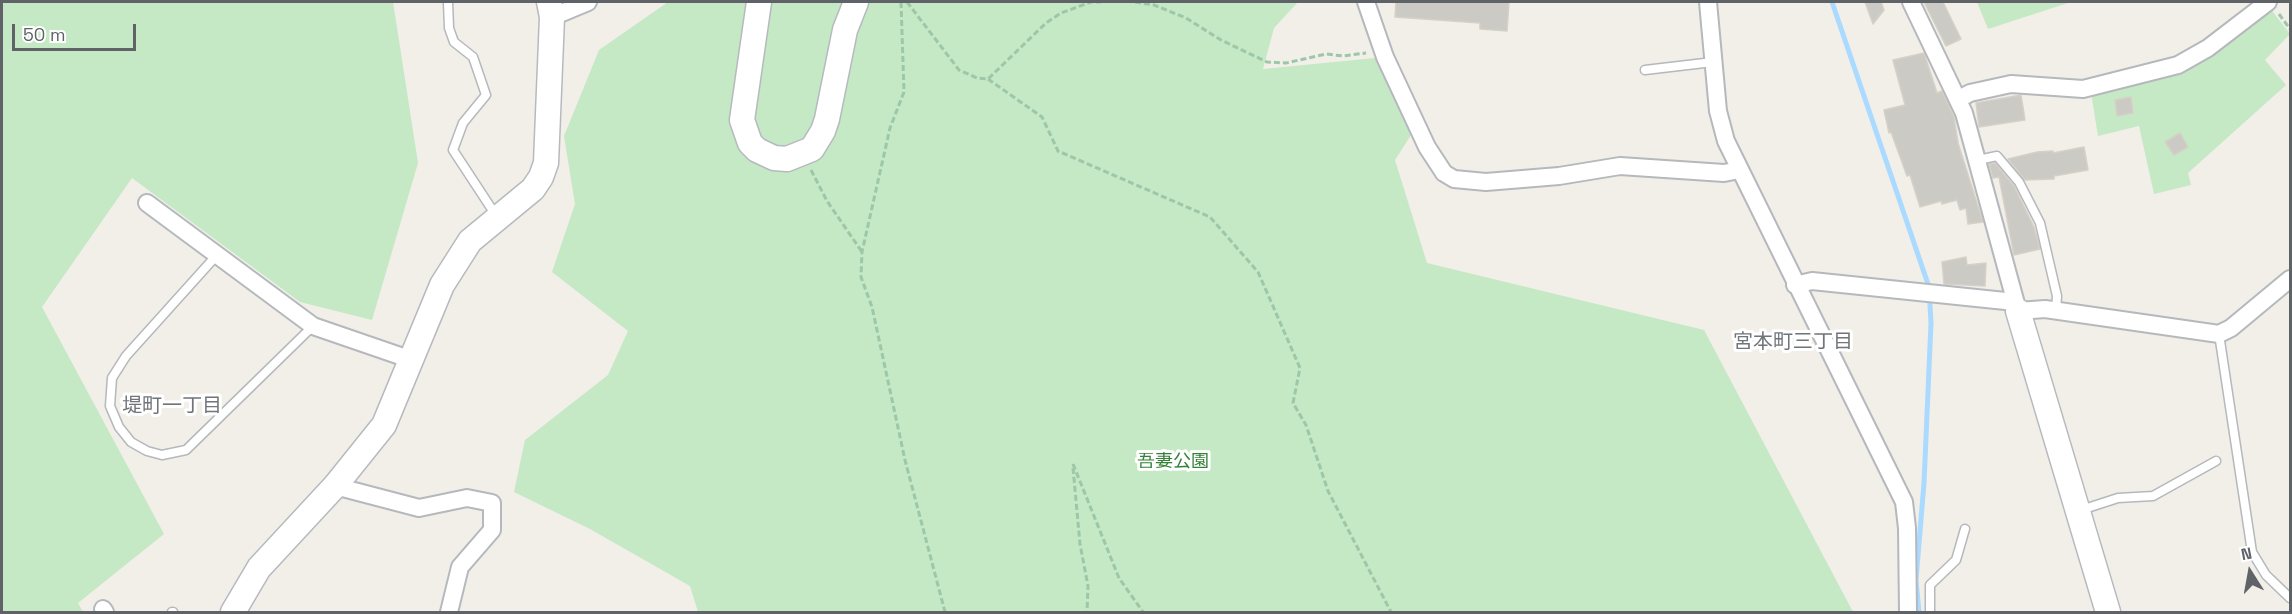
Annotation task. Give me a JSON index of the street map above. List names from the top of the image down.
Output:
{
  "districts": ["宮本町三丁目", "堤町一丁目"],
  "parks": ["吾妻公園"],
  "scale_bar": "50 m",
  "north": "top"
}
